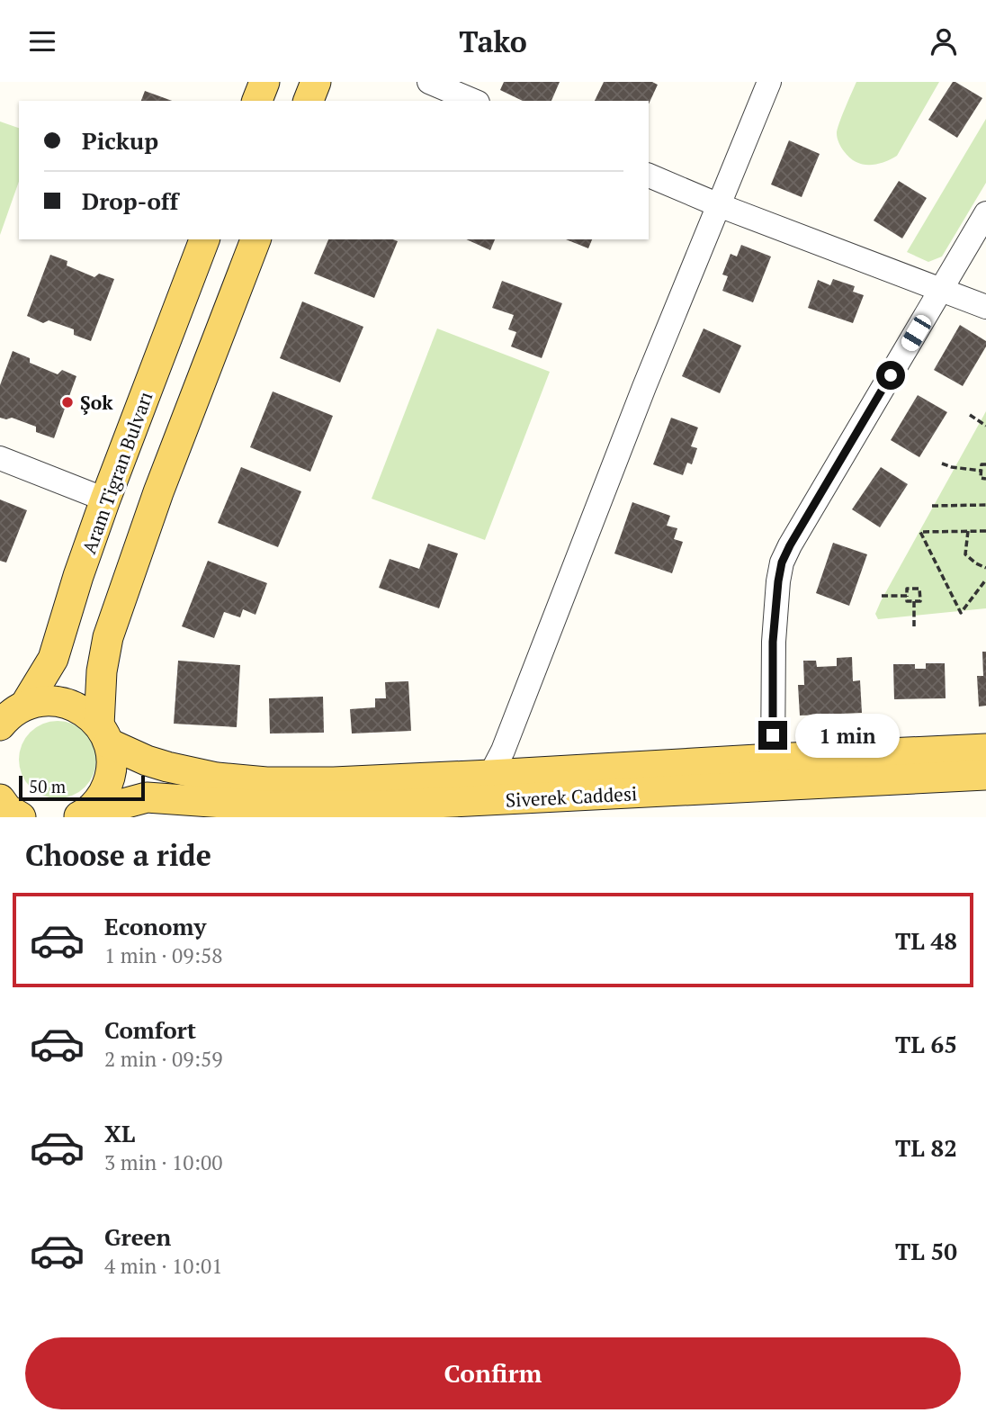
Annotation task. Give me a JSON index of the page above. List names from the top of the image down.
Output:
{
  "streets": {
    "main road": ["Aram Tigran Bulvarı", "Siverek Caddesi"]
  },
  "crossings": [
    ["Aram Tigran Bulvarı", "Siverek Caddesi"]
  ],
  "places": ["Şok"],
  "scale_bar": "50 m",
  "page": {
    "header": "Tako",
    "banner": ["Pickup", "Drop-off"],
    "bubble": "1 min",
    "scale": "50 m",
    "heading": "Choose a ride",
    "list": [
      {
        "name": "Economy",
        "note": "1 min · 09:58",
        "value": "TL 48"
      },
      {
        "name": "Comfort",
        "note": "2 min · 09:59",
        "value": "TL 65"
      },
      {
        "name": "XL",
        "note": "3 min · 10:00",
        "value": "TL 82"
      },
      {
        "name": "Green",
        "note": "4 min · 10:01",
        "value": "TL 50"
      }
    ],
    "buttons": "Confirm"
  }
}
